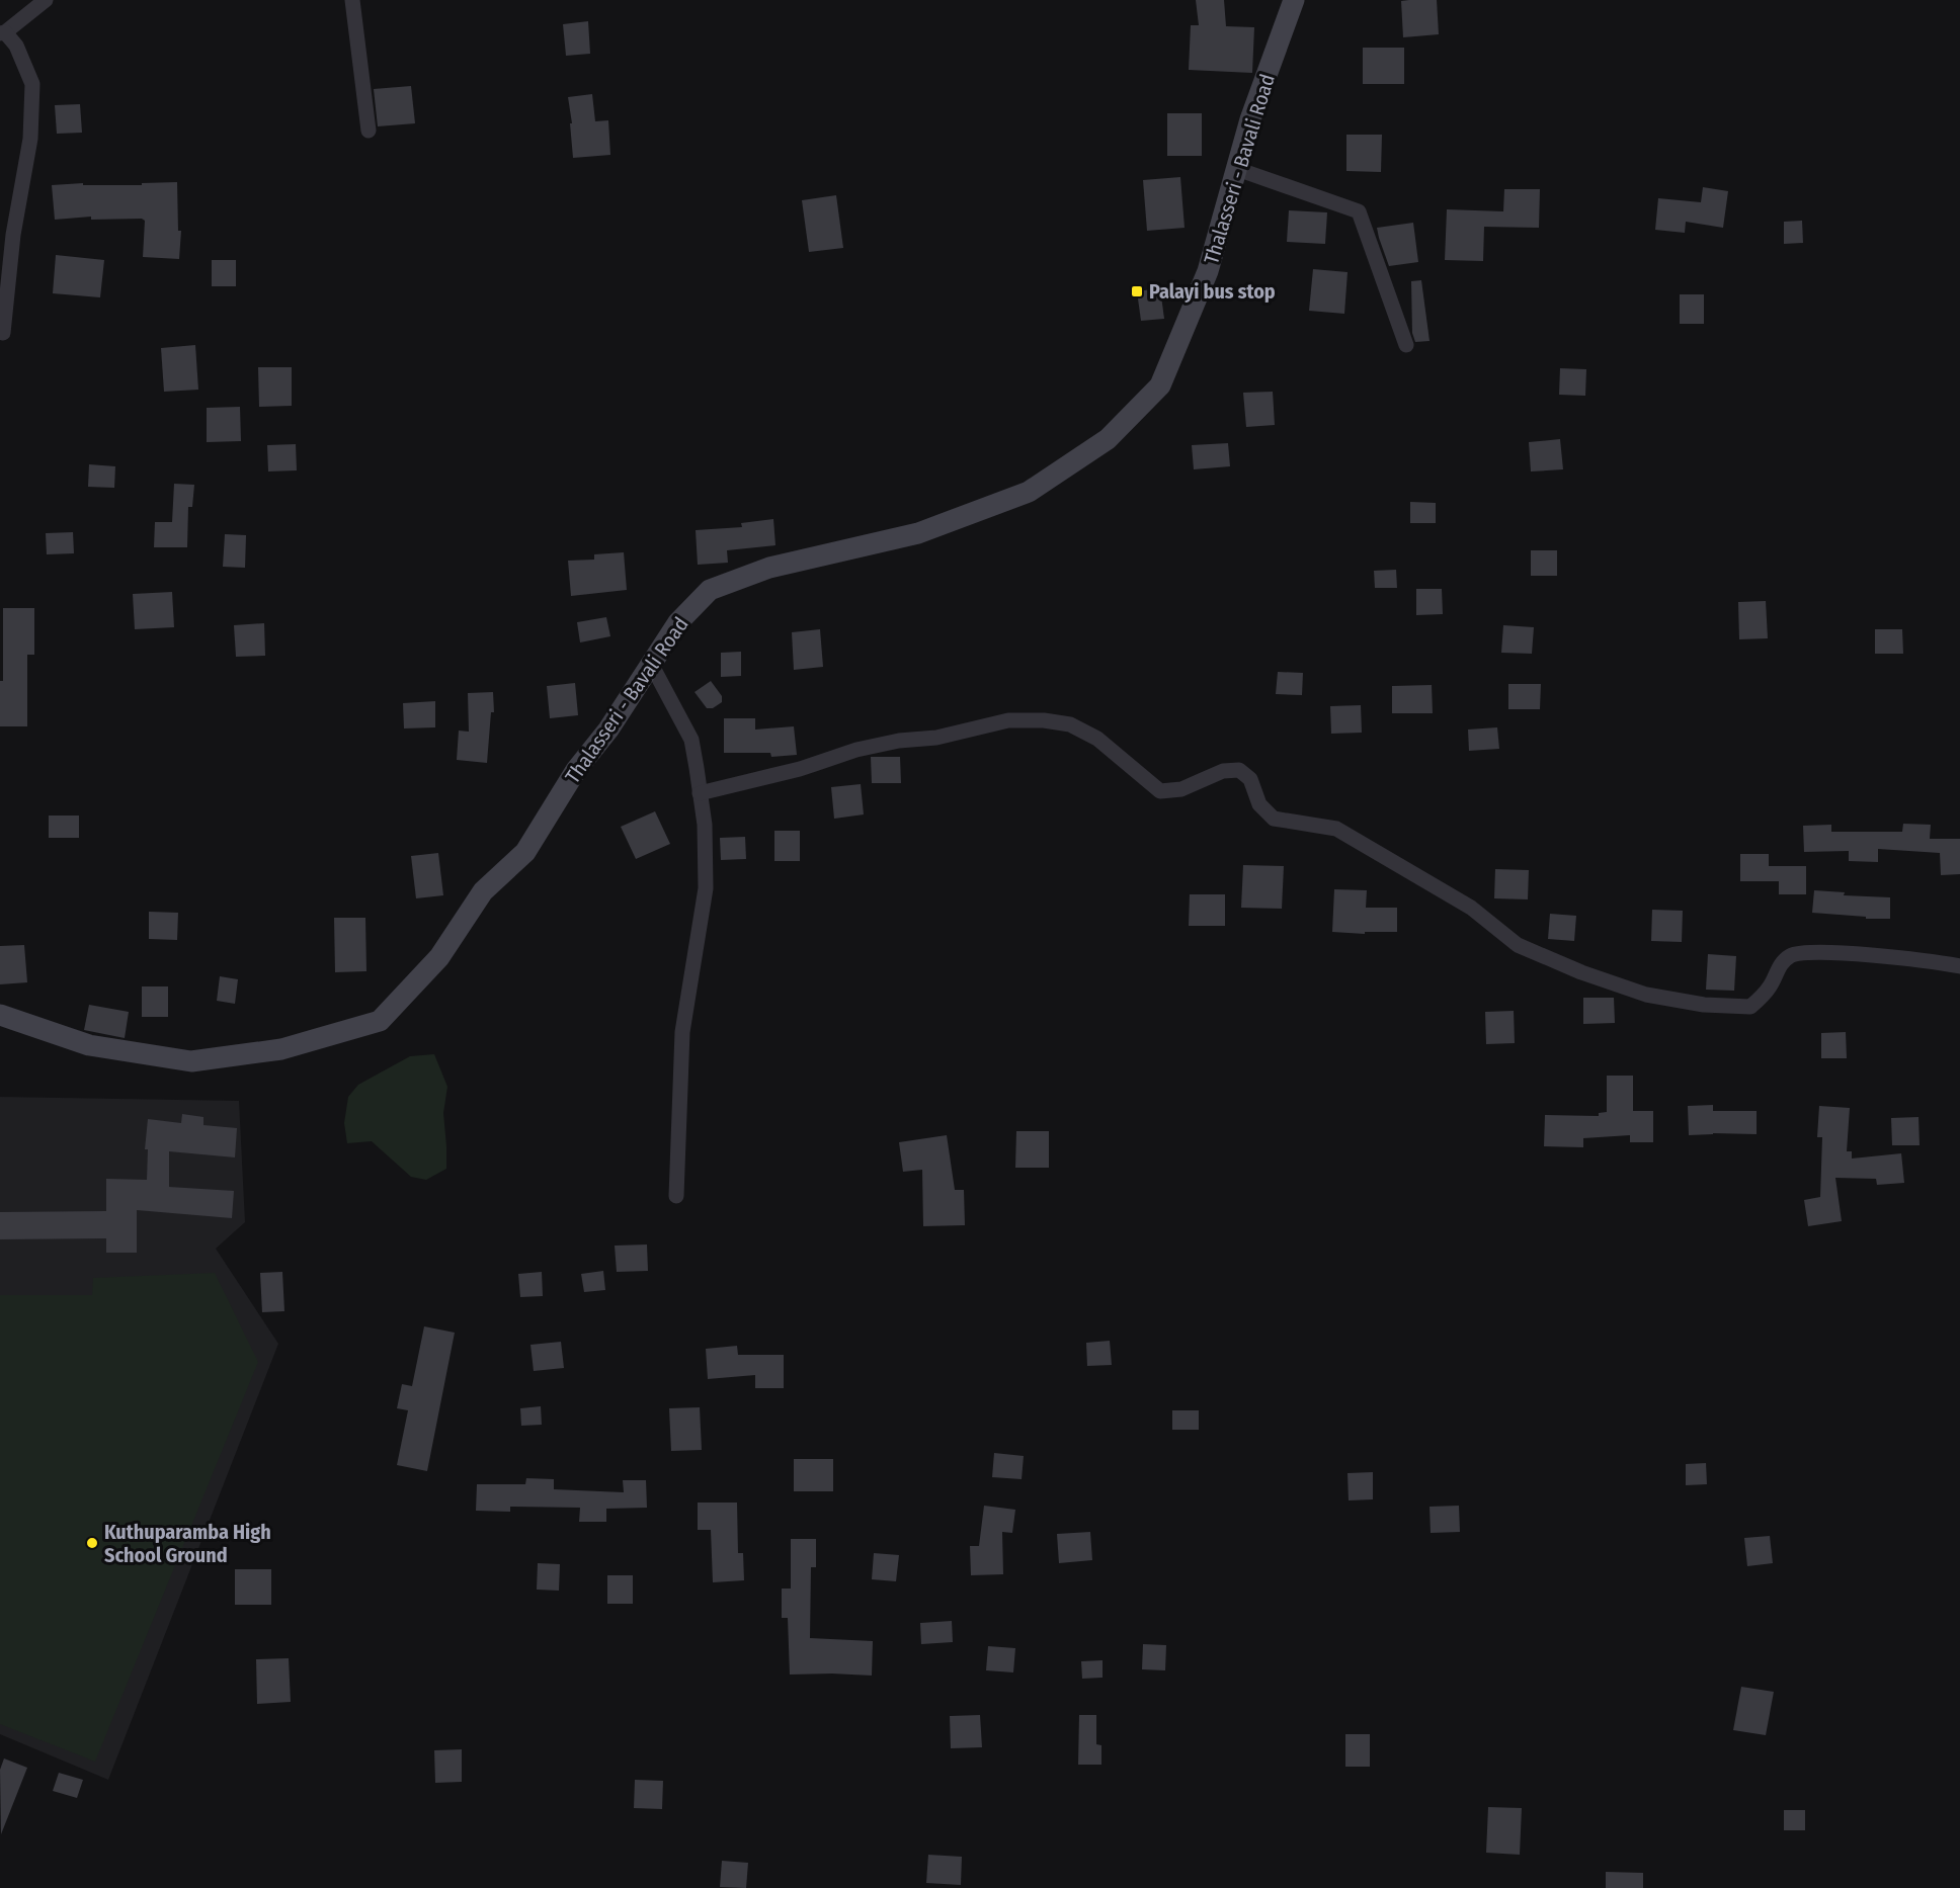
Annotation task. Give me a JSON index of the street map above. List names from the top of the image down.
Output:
{
  "streets": {
    "main road": ["Thalasseri - Bavali Road"]
  },
  "places": {
    "transit": ["Palayi bus stop"],
    "other": ["Kuthuparamba High School Ground"]
  }
}
